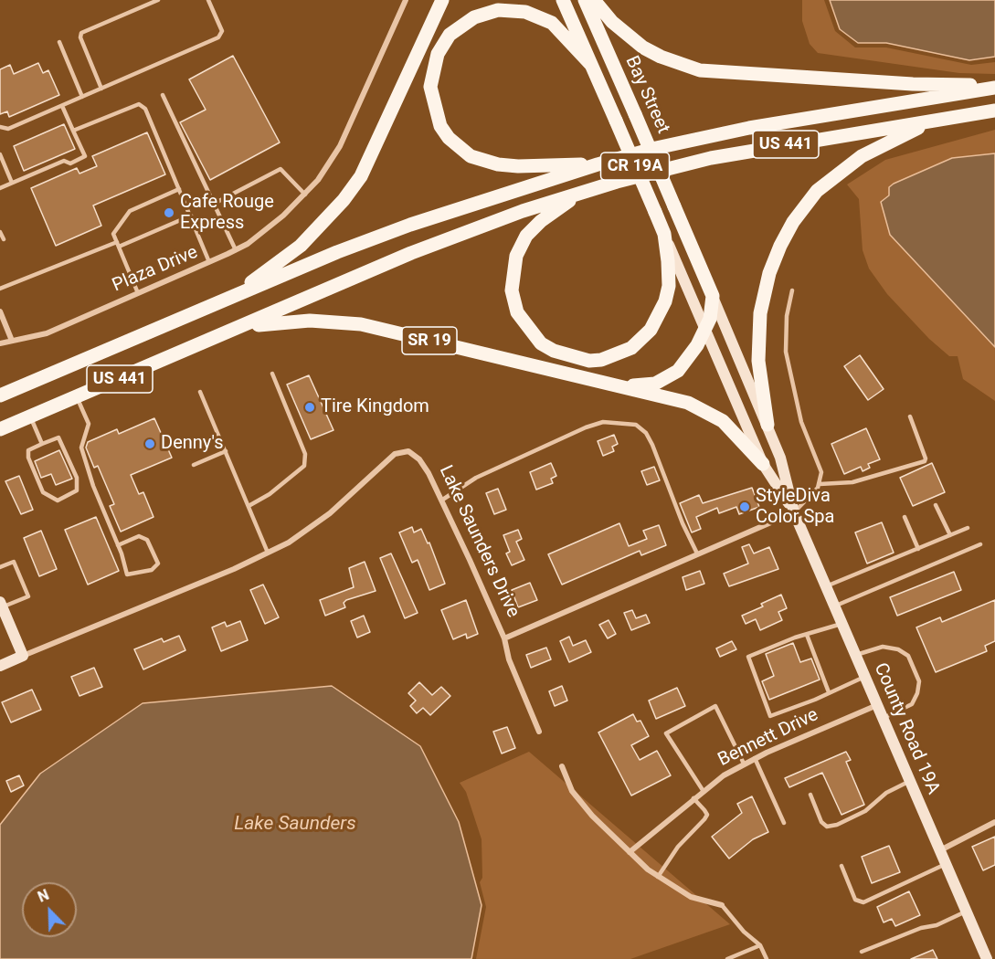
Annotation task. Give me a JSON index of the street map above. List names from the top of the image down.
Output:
{
  "streets": {
    "main road": [
      "Bay Street",
      "US 441",
      "CR 19A",
      "SR 19",
      "Lake Saunders Drive",
      "County Road 19A"
    ],
    "street": ["Plaza Drive", "Bennett Drive"]
  },
  "crossings": [
    ["Bay Street", "CR 19A"],
    ["Bay Street", "SR 19"],
    ["US 441", "SR 19"],
    ["CR 19A", "SR 19"],
    ["CR 19A", "Lake Saunders Drive"],
    ["CR 19A", "County Road 19A"],
    ["Lake Saunders Drive", "County Road 19A"],
    ["County Road 19A", "Bennett Drive"]
  ],
  "water": ["Lake Saunders"],
  "places": [
    "Cafe Rouge Express",
    "Tire Kingdom",
    "Denny's",
    "StyleDiva Color Spa"
  ],
  "north": "top left"
}
